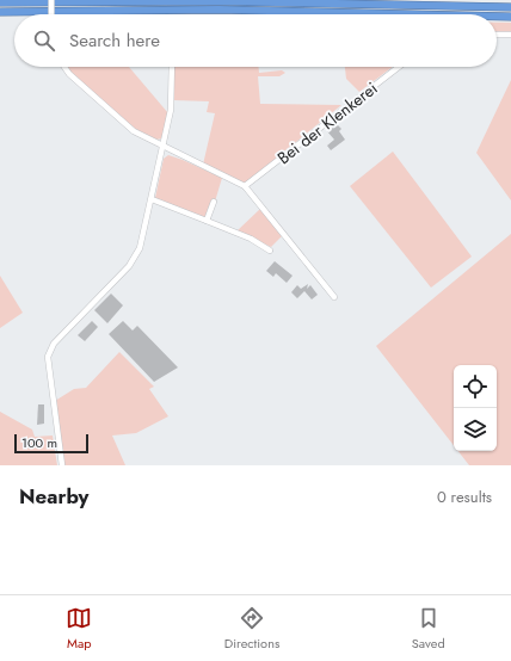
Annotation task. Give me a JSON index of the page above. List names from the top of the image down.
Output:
{
  "streets": {
    "street": ["Bei der Klenkerei"]
  },
  "scale_bar": "100 m",
  "page": {
    "search": "Search here",
    "scale": "100 m",
    "heading": ["Nearby", "0 results"],
    "nav": ["Map", "Directions", "Saved"]
  }
}
